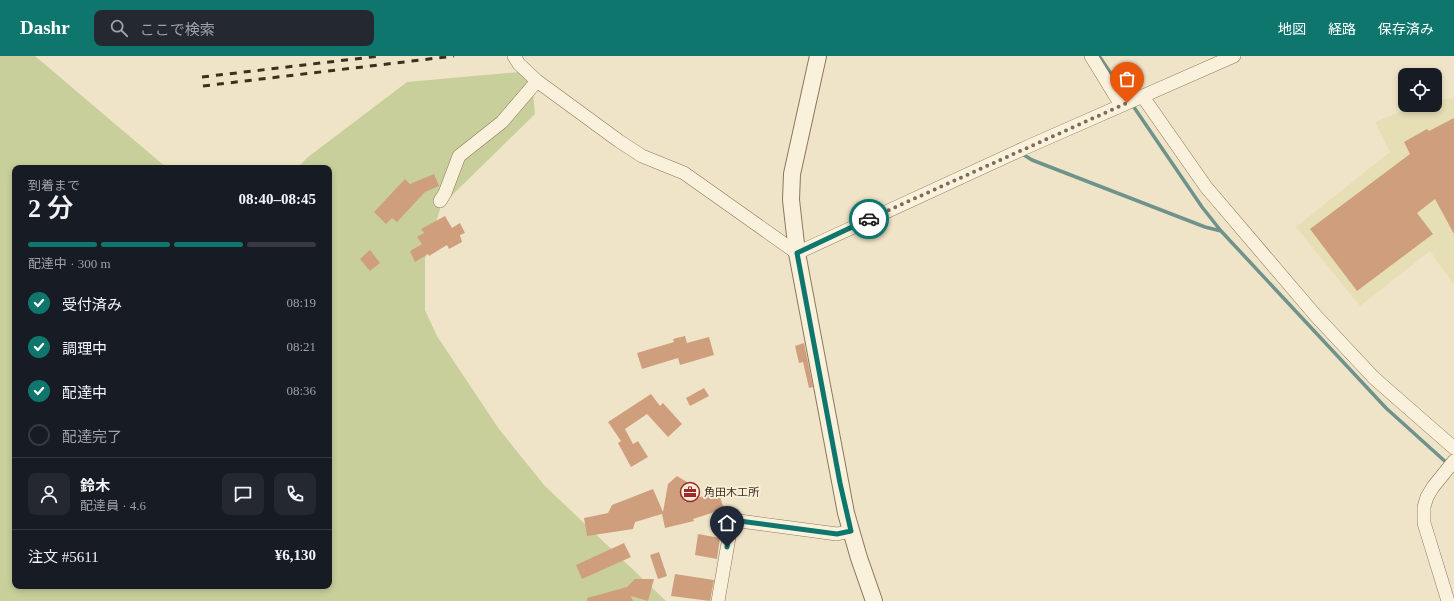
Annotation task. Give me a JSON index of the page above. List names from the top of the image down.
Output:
{
  "places": {
    "office": ["角田木工所"]
  },
  "page": {
    "header": "Dashr",
    "search": "ここで検索",
    "nav": ["地図", "経路", "保存済み"],
    "heading": ["2 分", "到着まで", "08:40–08:45"],
    "panel": [
      "鈴木",
      "配達員 · 4.6",
      "注文 #5611",
      "¥6,130"
    ],
    "bar": "配達中 · 300 m",
    "list": [
      ["受付済み", "08:19"],
      ["調理中", "08:21"],
      ["配達中", "08:36"],
      "配達完了"
    ]
  }
}
